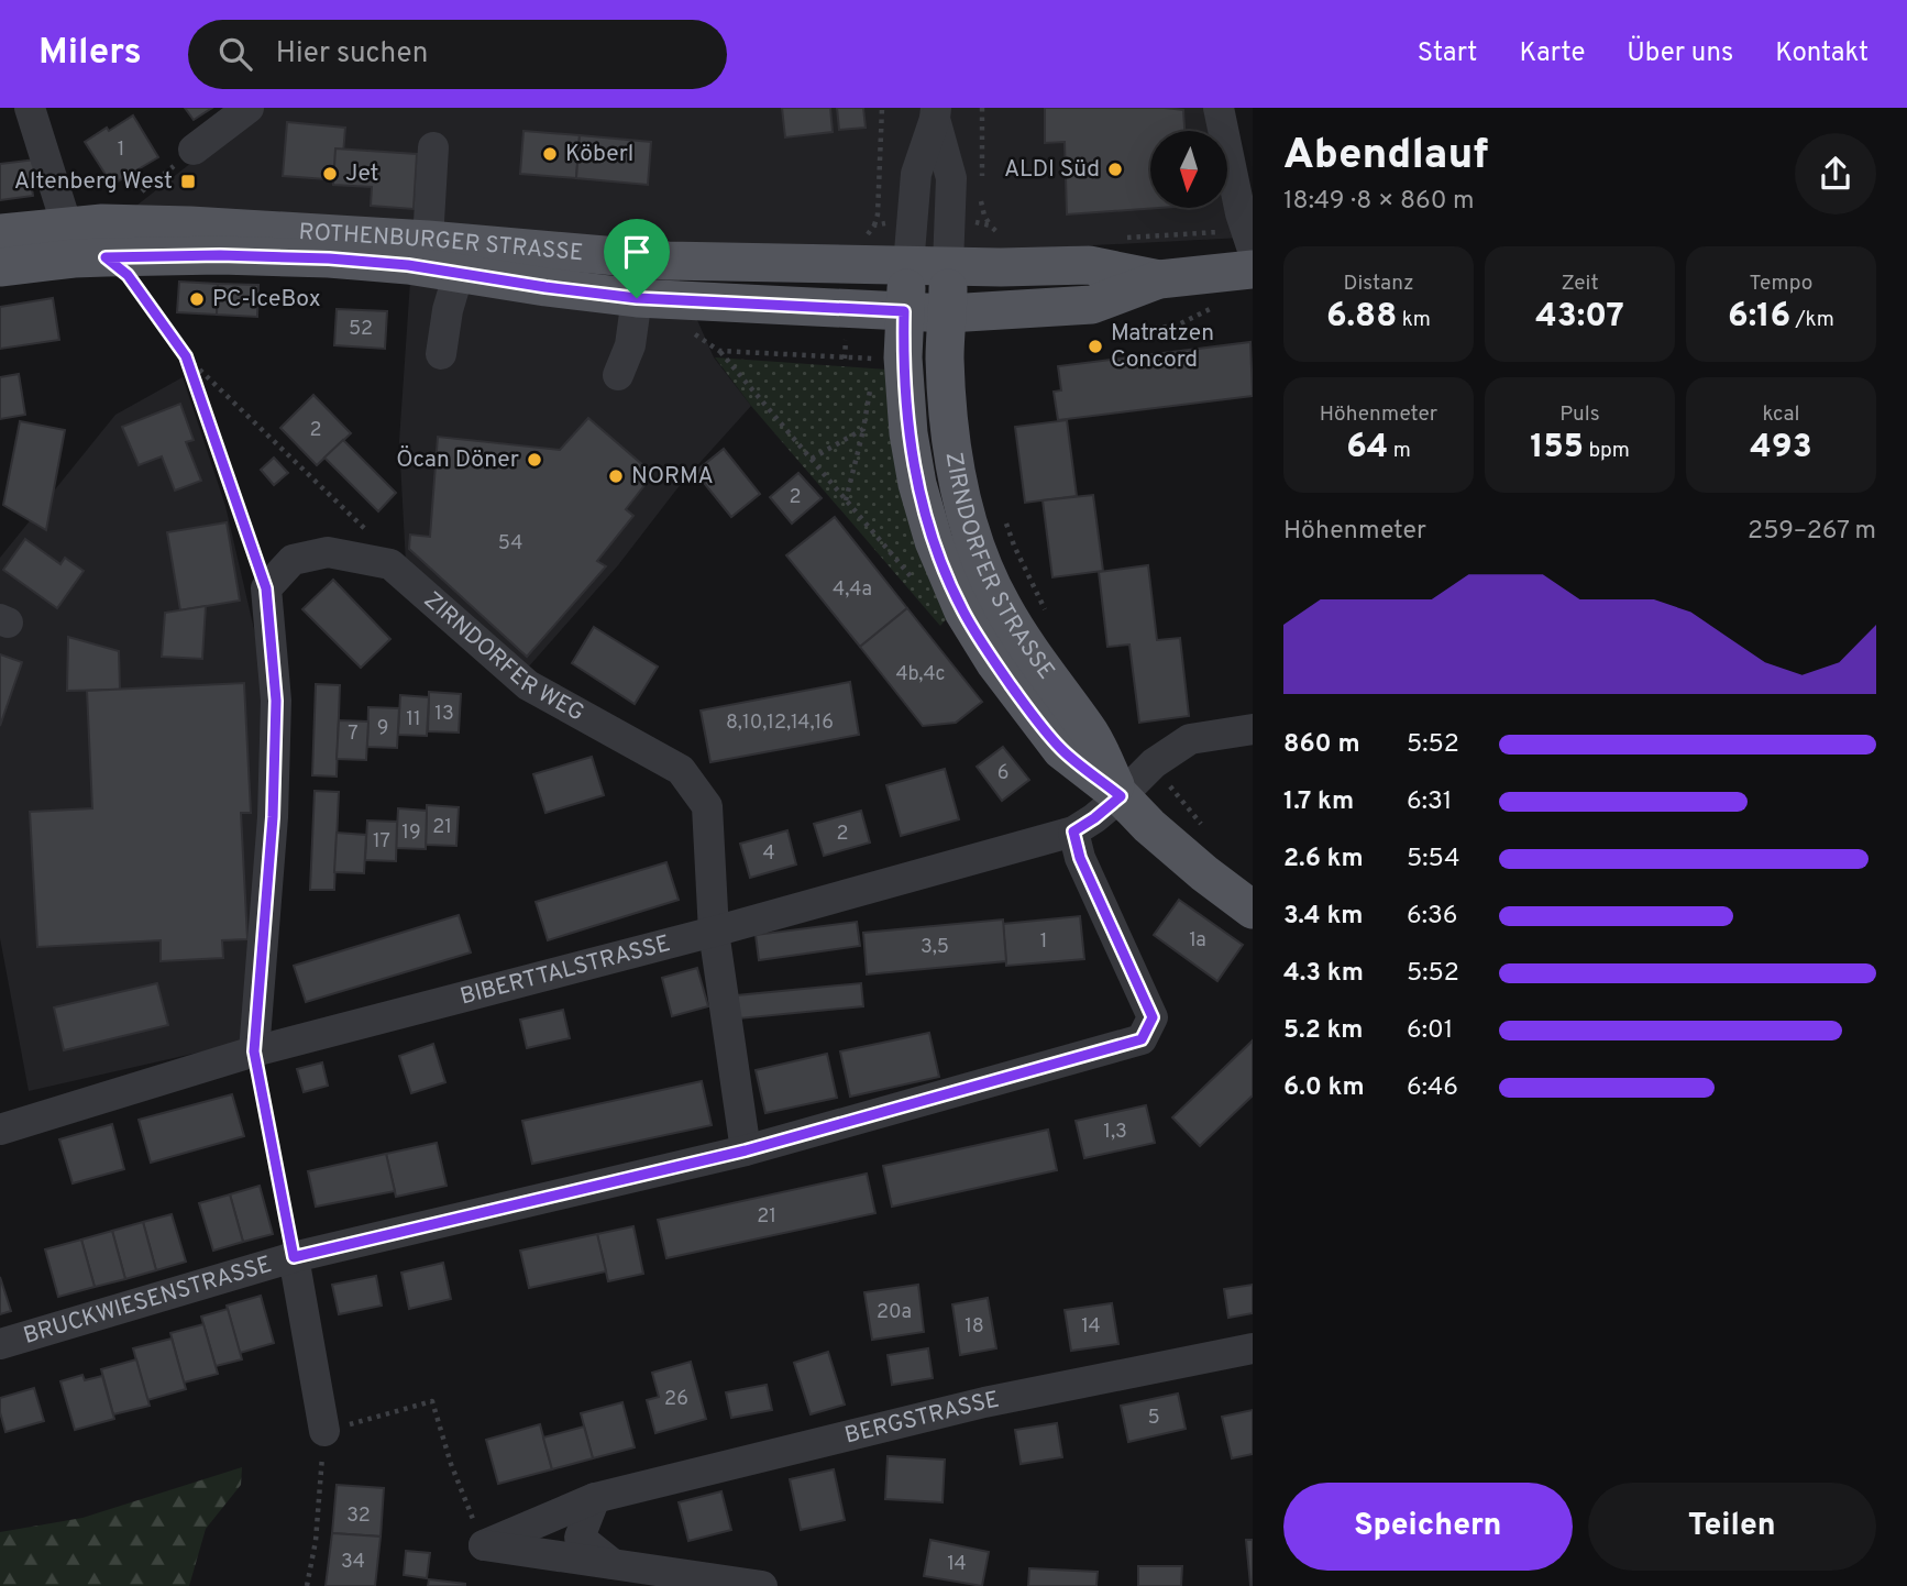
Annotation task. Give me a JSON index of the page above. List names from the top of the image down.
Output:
{
  "streets": {
    "main road": ["ROTHENBURGER STRASSE", "ZIRNDORFER STRASSE"],
    "street": [
      "ZIRNDORFER WEG",
      "BIBERTTALSTRASSE",
      "BRUCKWIESENSTRASSE",
      "BERGSTRASSE"
    ]
  },
  "crossings": [
    ["ROTHENBURGER STRASSE", "ZIRNDORFER STRASSE"],
    ["ZIRNDORFER STRASSE", "BIBERTTALSTRASSE"],
    ["ZIRNDORFER WEG", "BIBERTTALSTRASSE"],
    ["ZIRNDORFER WEG", "BRUCKWIESENSTRASSE"],
    ["BIBERTTALSTRASSE", "BRUCKWIESENSTRASSE"]
  ],
  "places": {
    "other": [
      "Köberl",
      "ALDI Süd",
      "Jet",
      "PC-IceBox",
      "Matratzen Concord",
      "Öcan Döner",
      "NORMA"
    ],
    "transit": ["Altenberg West"]
  },
  "house_numbers": [
    "1",
    "52",
    "2",
    "2",
    "54",
    "4,4a",
    "4b,4c",
    "13",
    "11",
    "8,10,12,14,16",
    "9",
    "7",
    "6",
    "21",
    "19",
    "2",
    "17",
    "4",
    "1a",
    "1",
    "3,5",
    "1,3",
    "21",
    "20a",
    "18",
    "14",
    "26",
    "5",
    "32",
    "34",
    "14"
  ],
  "north": "bottom",
  "page": {
    "header": "Milers",
    "search": "Hier suchen",
    "nav": [
      "Start",
      "Karte",
      "Über uns",
      "Kontakt"
    ],
    "heading": ["Abendlauf", "18:49 · 8 × 860 m"],
    "stats": [
      ["Distanz", "6.88 km"],
      ["Zeit", "43:07"],
      ["Tempo", "6:16 /km"],
      ["Höhenmeter", "64 m"],
      ["Puls", "155 bpm"],
      ["kcal", "493"]
    ],
    "chart": ["Höhenmeter", "259–267 m"],
    "list": [
      {
        "name": "860 m",
        "note": "5:52"
      },
      {
        "name": "1.7 km",
        "note": "6:31"
      },
      {
        "name": "2.6 km",
        "note": "5:54"
      },
      {
        "name": "3.4 km",
        "note": "6:36"
      },
      {
        "name": "4.3 km",
        "note": "5:52"
      },
      {
        "name": "5.2 km",
        "note": "6:01"
      },
      {
        "name": "6.0 km",
        "note": "6:46"
      }
    ],
    "buttons": ["Speichern", "Teilen"]
  }
}
